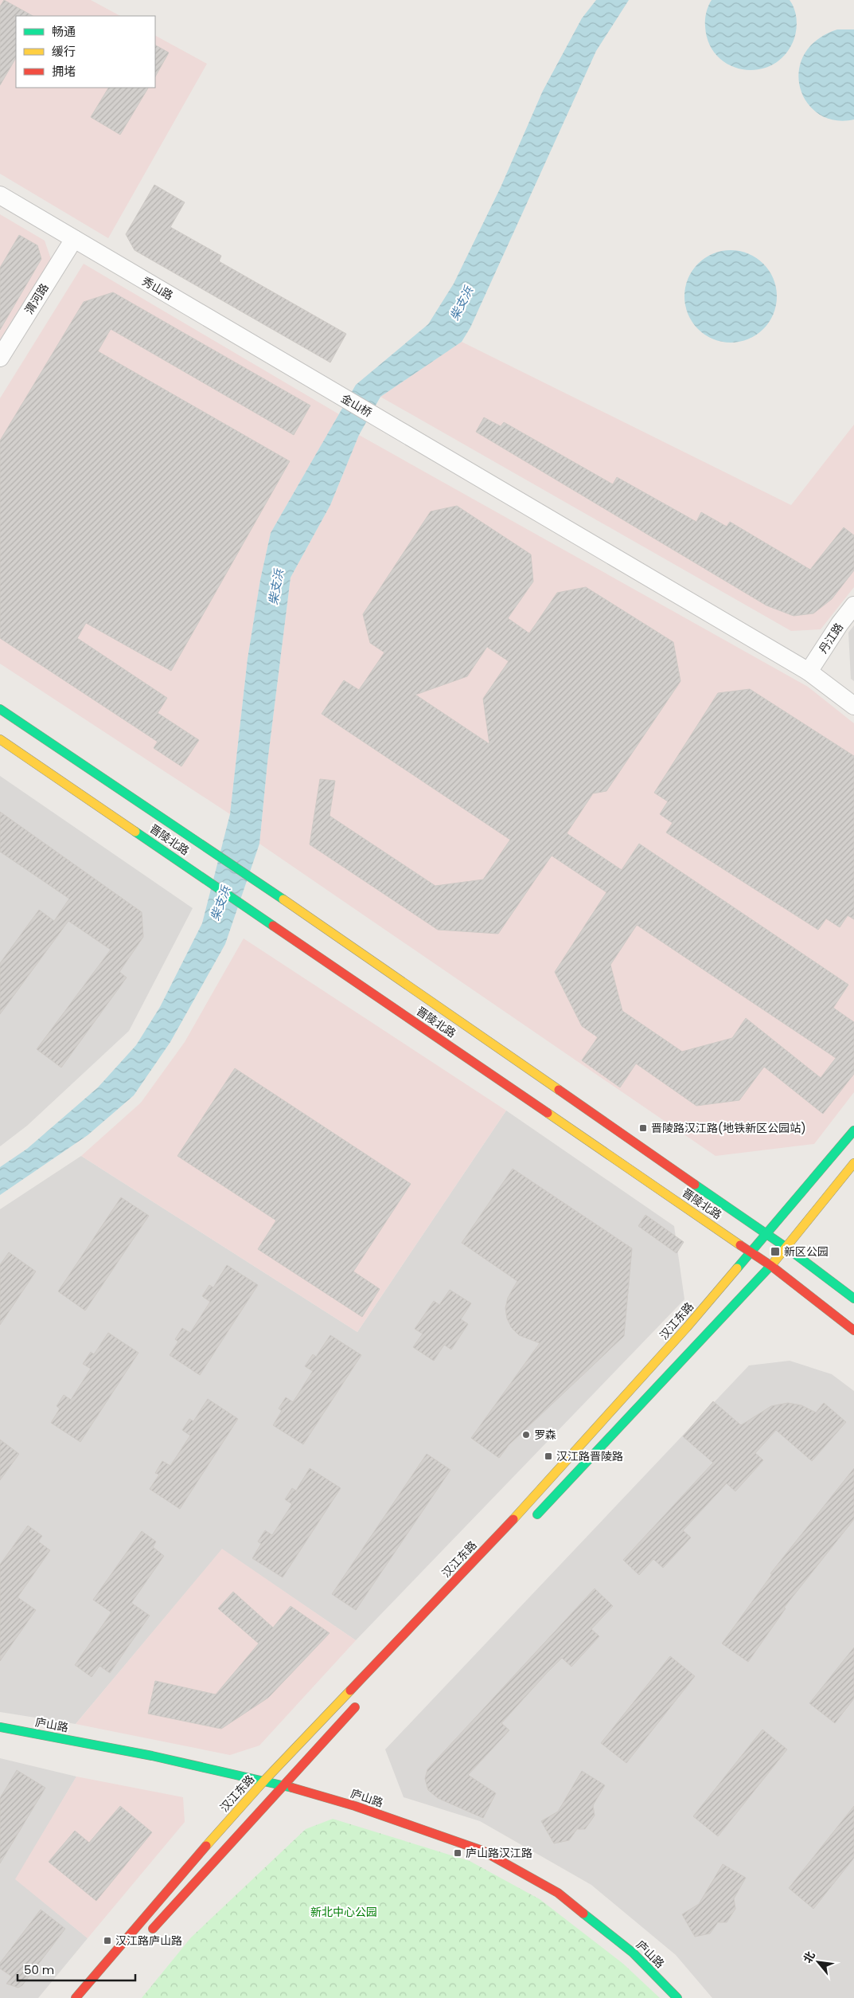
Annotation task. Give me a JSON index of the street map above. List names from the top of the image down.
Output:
{
  "streets": {
    "main road": ["晋陵北路", "汉江东路", "庐山路"],
    "street": [
      "秀山路",
      "渭河路",
      "金山桥",
      "丹江路"
    ]
  },
  "crossings": [
    ["秀山路", "渭河路"],
    ["秀山路", "金山桥"],
    ["金山桥", "丹江路"],
    ["晋陵北路", "汉江东路"],
    ["汉江东路", "庐山路"]
  ],
  "water": ["柴支浜"],
  "parks": ["新北中心公园"],
  "places": {
    "transit": [
      "晋陵路汉江路(地铁新区公园站)",
      "新区公园",
      "汉江路晋陵路",
      "庐山路汉江路",
      "汉江路庐山路"
    ],
    "other": ["罗森"]
  },
  "legend": ["畅通", "缓行", "拥堵"],
  "scale_bar": "50 m",
  "north": "top left"
}
